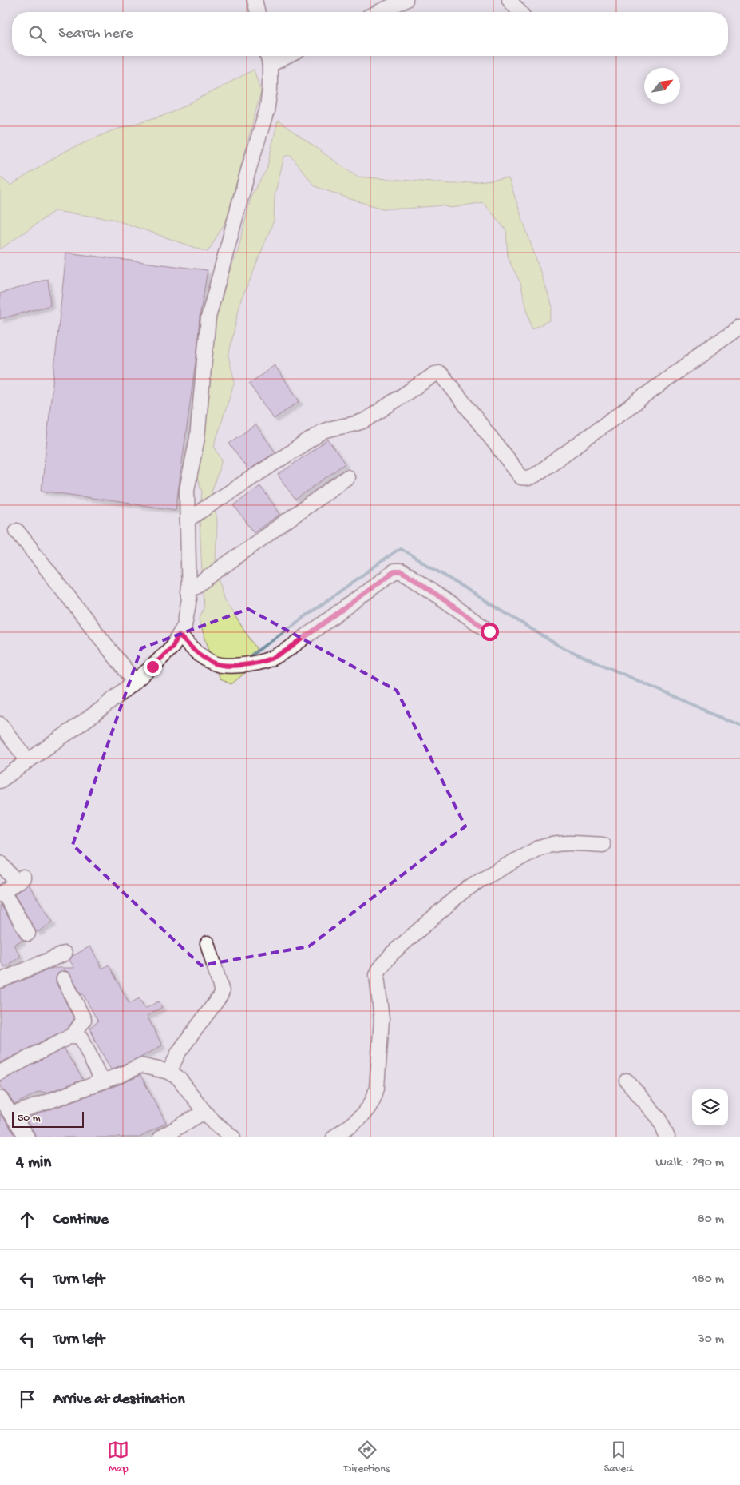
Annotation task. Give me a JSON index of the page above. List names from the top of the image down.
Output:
{
  "scale_bar": "50 m",
  "north": "top right",
  "page": {
    "search": "Search here",
    "scale": "50 m",
    "heading": ["4 min", "Walk · 290 m"],
    "list": [
      ["Continue", "80 m"],
      ["Turn left", "180 m"],
      ["Turn left", "30 m"],
      "Arrive at destination"
    ],
    "nav": ["Map", "Directions", "Saved"]
  }
}
